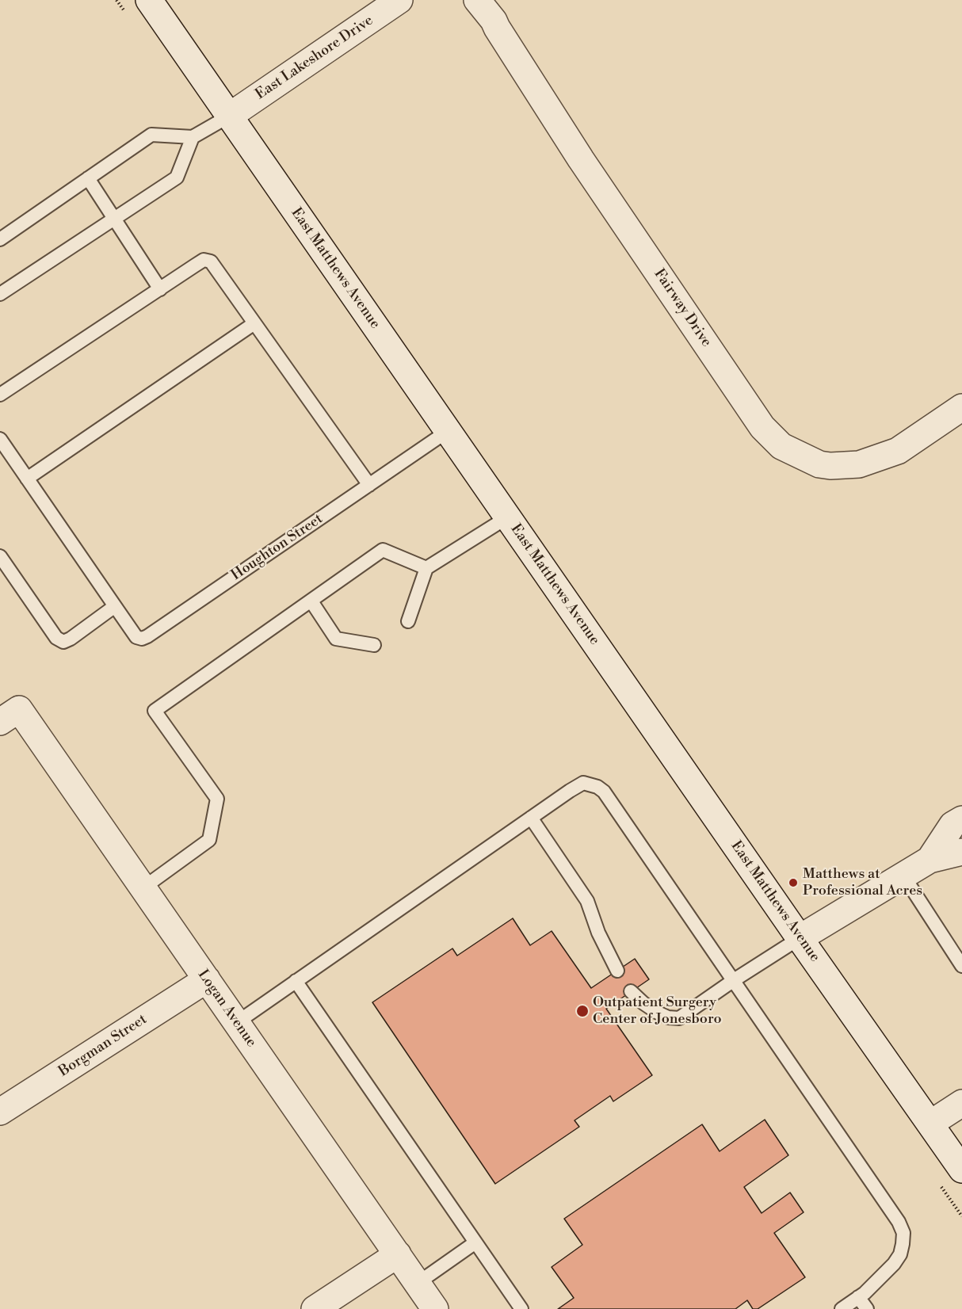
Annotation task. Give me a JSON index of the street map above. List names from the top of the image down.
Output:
{
  "streets": {
    "street": [
      "East Lakeshore Drive",
      "East Matthews Avenue",
      "Fairway Drive",
      "Logan Avenue",
      "Borgman Street"
    ],
    "lane": ["Houghton Street"]
  },
  "crossings": [
    ["East Lakeshore Drive", "East Matthews Avenue"],
    ["East Matthews Avenue", "Houghton Street"],
    ["Logan Avenue", "Borgman Street"]
  ],
  "places": ["Matthews at Professional Acres", "Outpatient Surgery Center of Jonesboro"]
}
